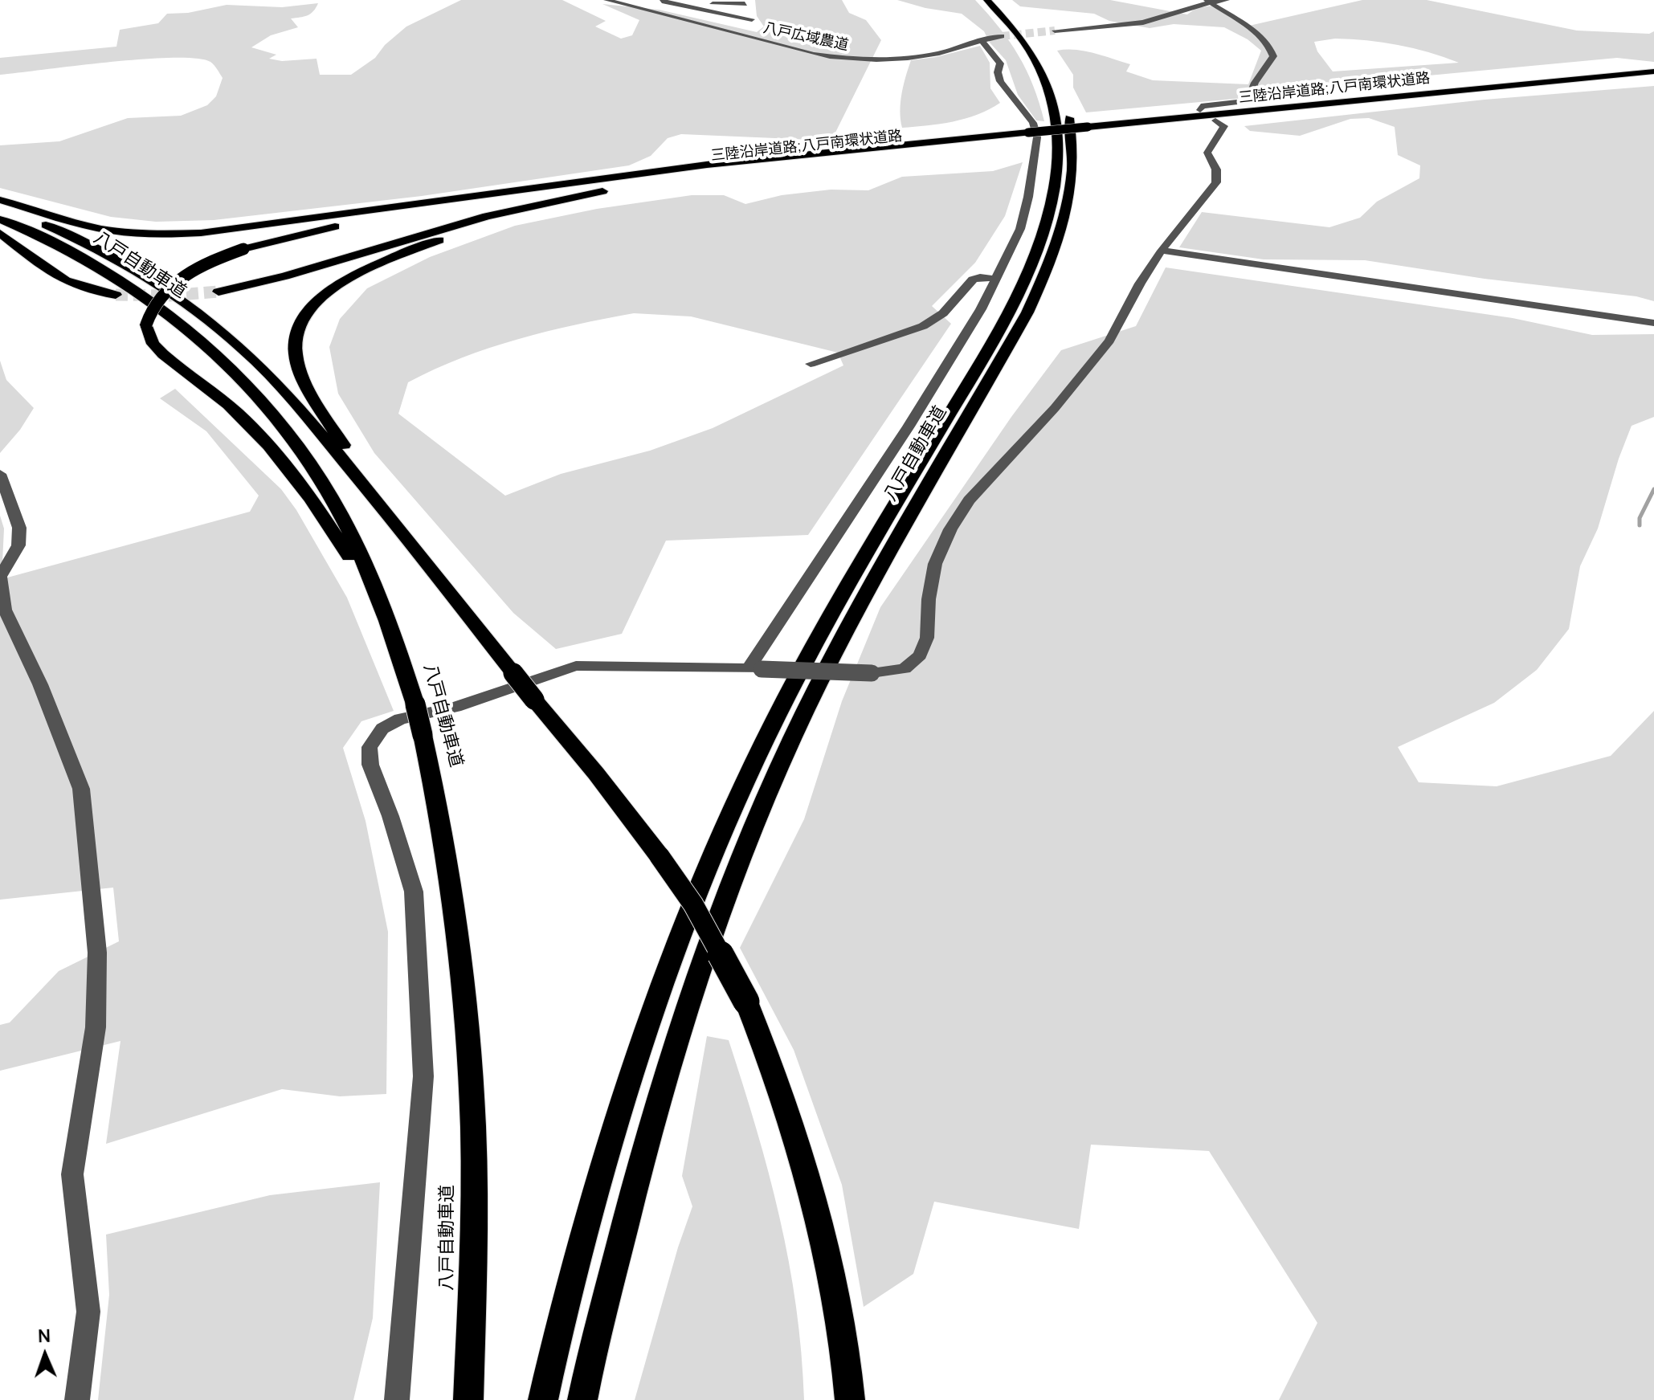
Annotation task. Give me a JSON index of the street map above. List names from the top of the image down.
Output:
{
  "streets": {
    "highway": ["三陸沿岸道路;八戸南環状道路", "八戸自動車道"],
    "street": ["八戸広域農道"]
  },
  "north": "top"
}
